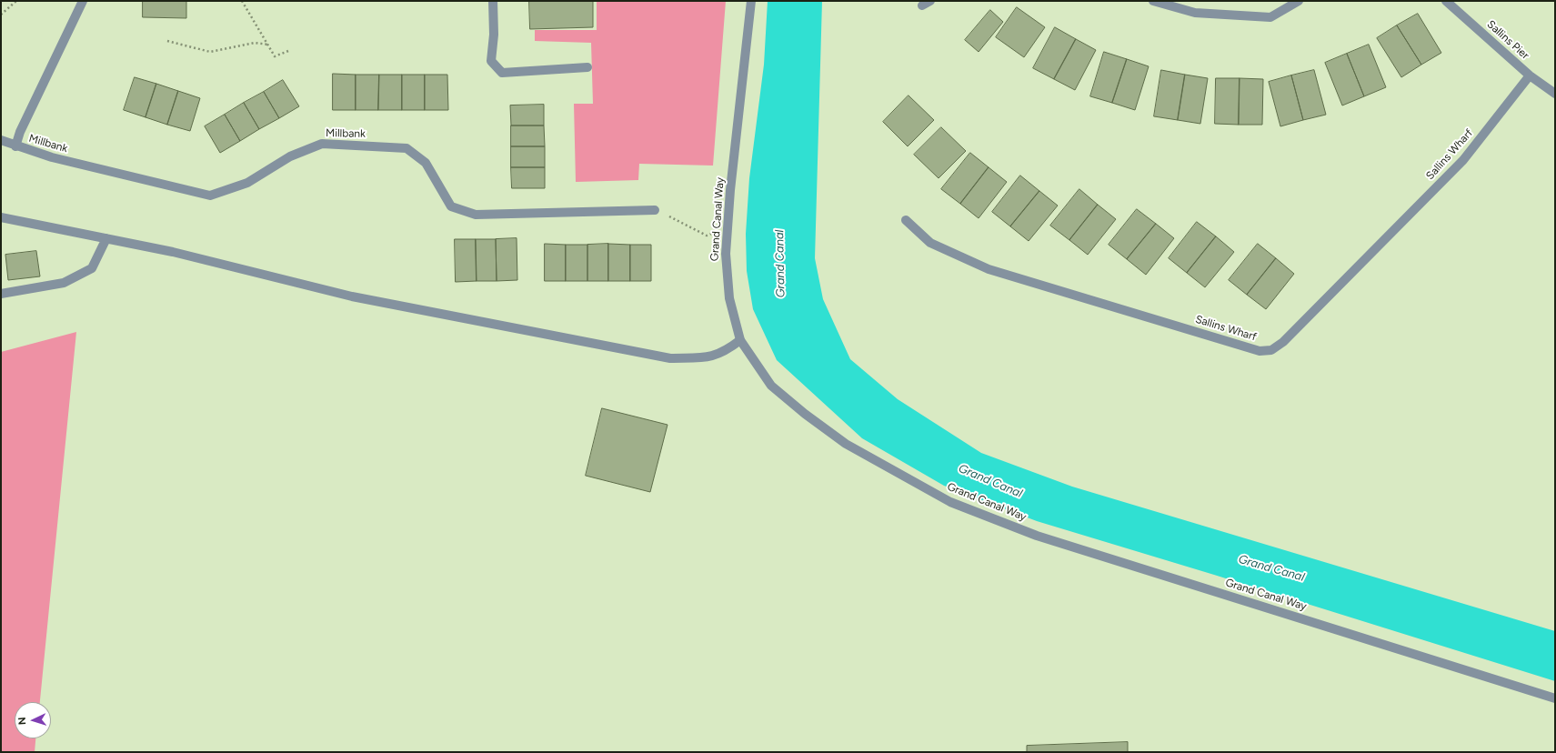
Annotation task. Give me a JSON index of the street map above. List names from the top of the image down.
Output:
{
  "streets": {
    "street": [
      "Sallins Pier",
      "Millbank",
      "Sallins Wharf",
      "Grand Canal Way"
    ]
  },
  "crossings": [
    ["Sallins Pier", "Sallins Wharf"]
  ],
  "water": ["Grand Canal"],
  "north": "left"
}
